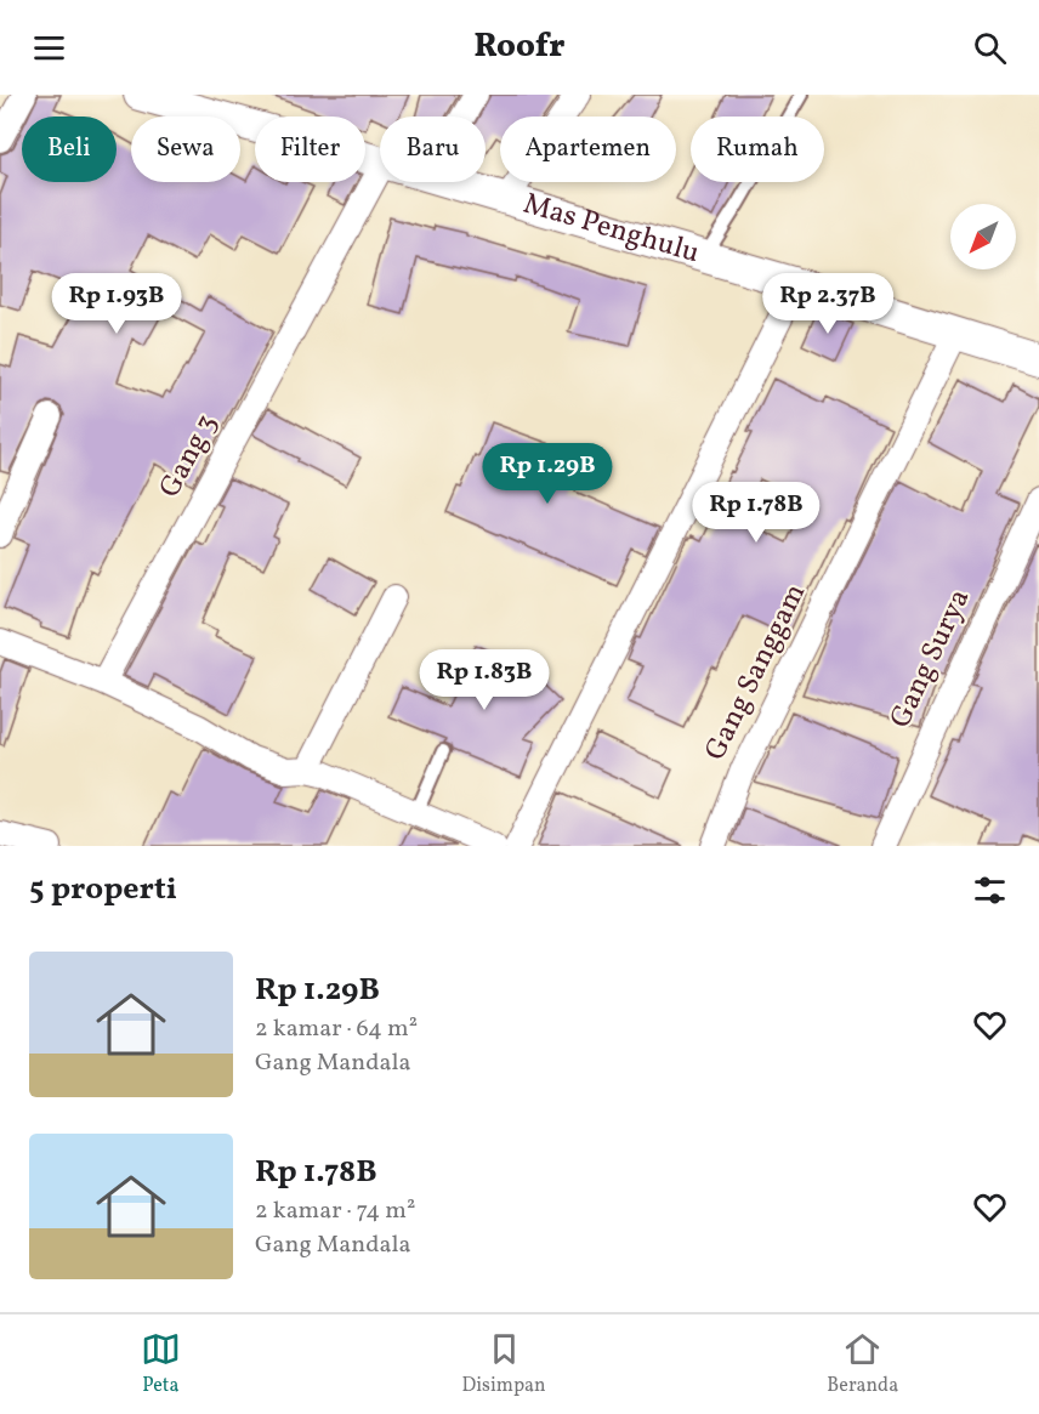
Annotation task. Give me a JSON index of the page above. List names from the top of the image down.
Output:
{
  "streets": {
    "street": [
      "Mas Penghulu",
      "Gang 3",
      "Gang Surya",
      "Gang Sanggam"
    ]
  },
  "crossings": [
    ["Mas Penghulu", "Gang Sanggam"]
  ],
  "north": "bottom left",
  "page": {
    "header": "Roofr",
    "chip": [
      "Beli",
      "Sewa",
      "Filter",
      "Baru",
      "Apartemen",
      "Rumah"
    ],
    "price": [
      "Rp 1.93B",
      "Rp 2.37B",
      "Rp 1.29B",
      "Rp 1.78B",
      "Rp 1.83B"
    ],
    "heading": "5 properti",
    "list": [
      {
        "name": "Rp 1.29B",
        "note": "2 kamar · 64 m² · Gang Mandala"
      },
      {
        "name": "Rp 1.78B",
        "note": "2 kamar · 74 m² · Gang Mandala"
      }
    ],
    "tabs": ["Peta", "Disimpan", "Beranda"]
  }
}
